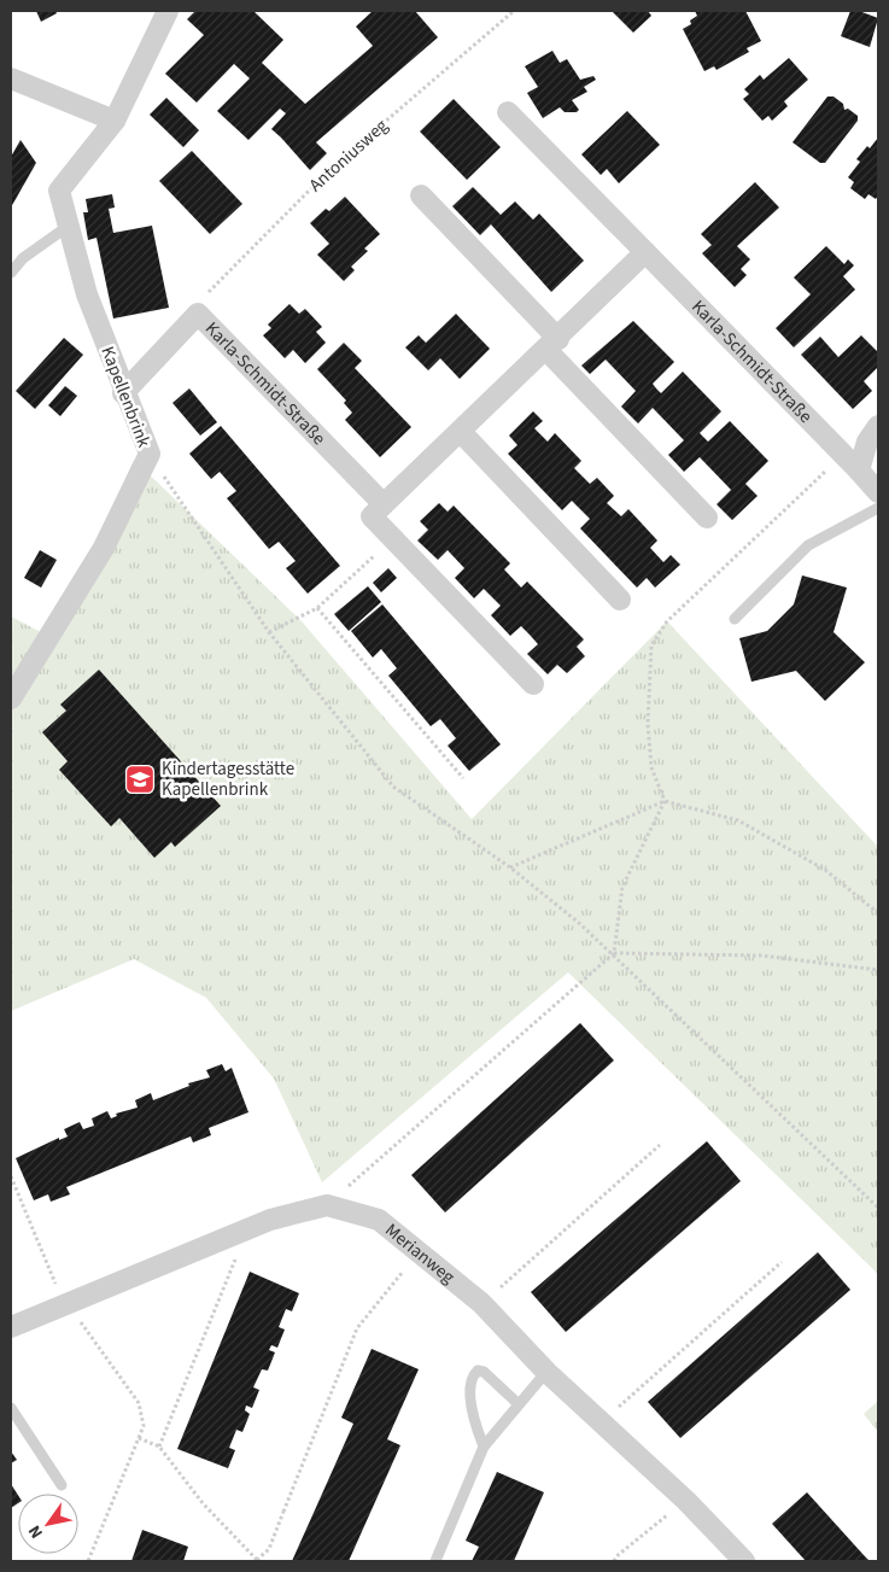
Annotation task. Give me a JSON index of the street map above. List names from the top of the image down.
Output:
{
  "streets": {
    "street": ["Karla-Schmidt-Straße", "Kapellenbrink", "Merianweg"],
    "path": ["Antoniusweg"]
  },
  "crossings": [
    ["Antoniusweg", "Karla-Schmidt-Straße"],
    ["Karla-Schmidt-Straße", "Kapellenbrink"]
  ],
  "places": {
    "school or university": ["Kindertagesstätte Kapellenbrink"]
  },
  "north": "bottom left"
}
